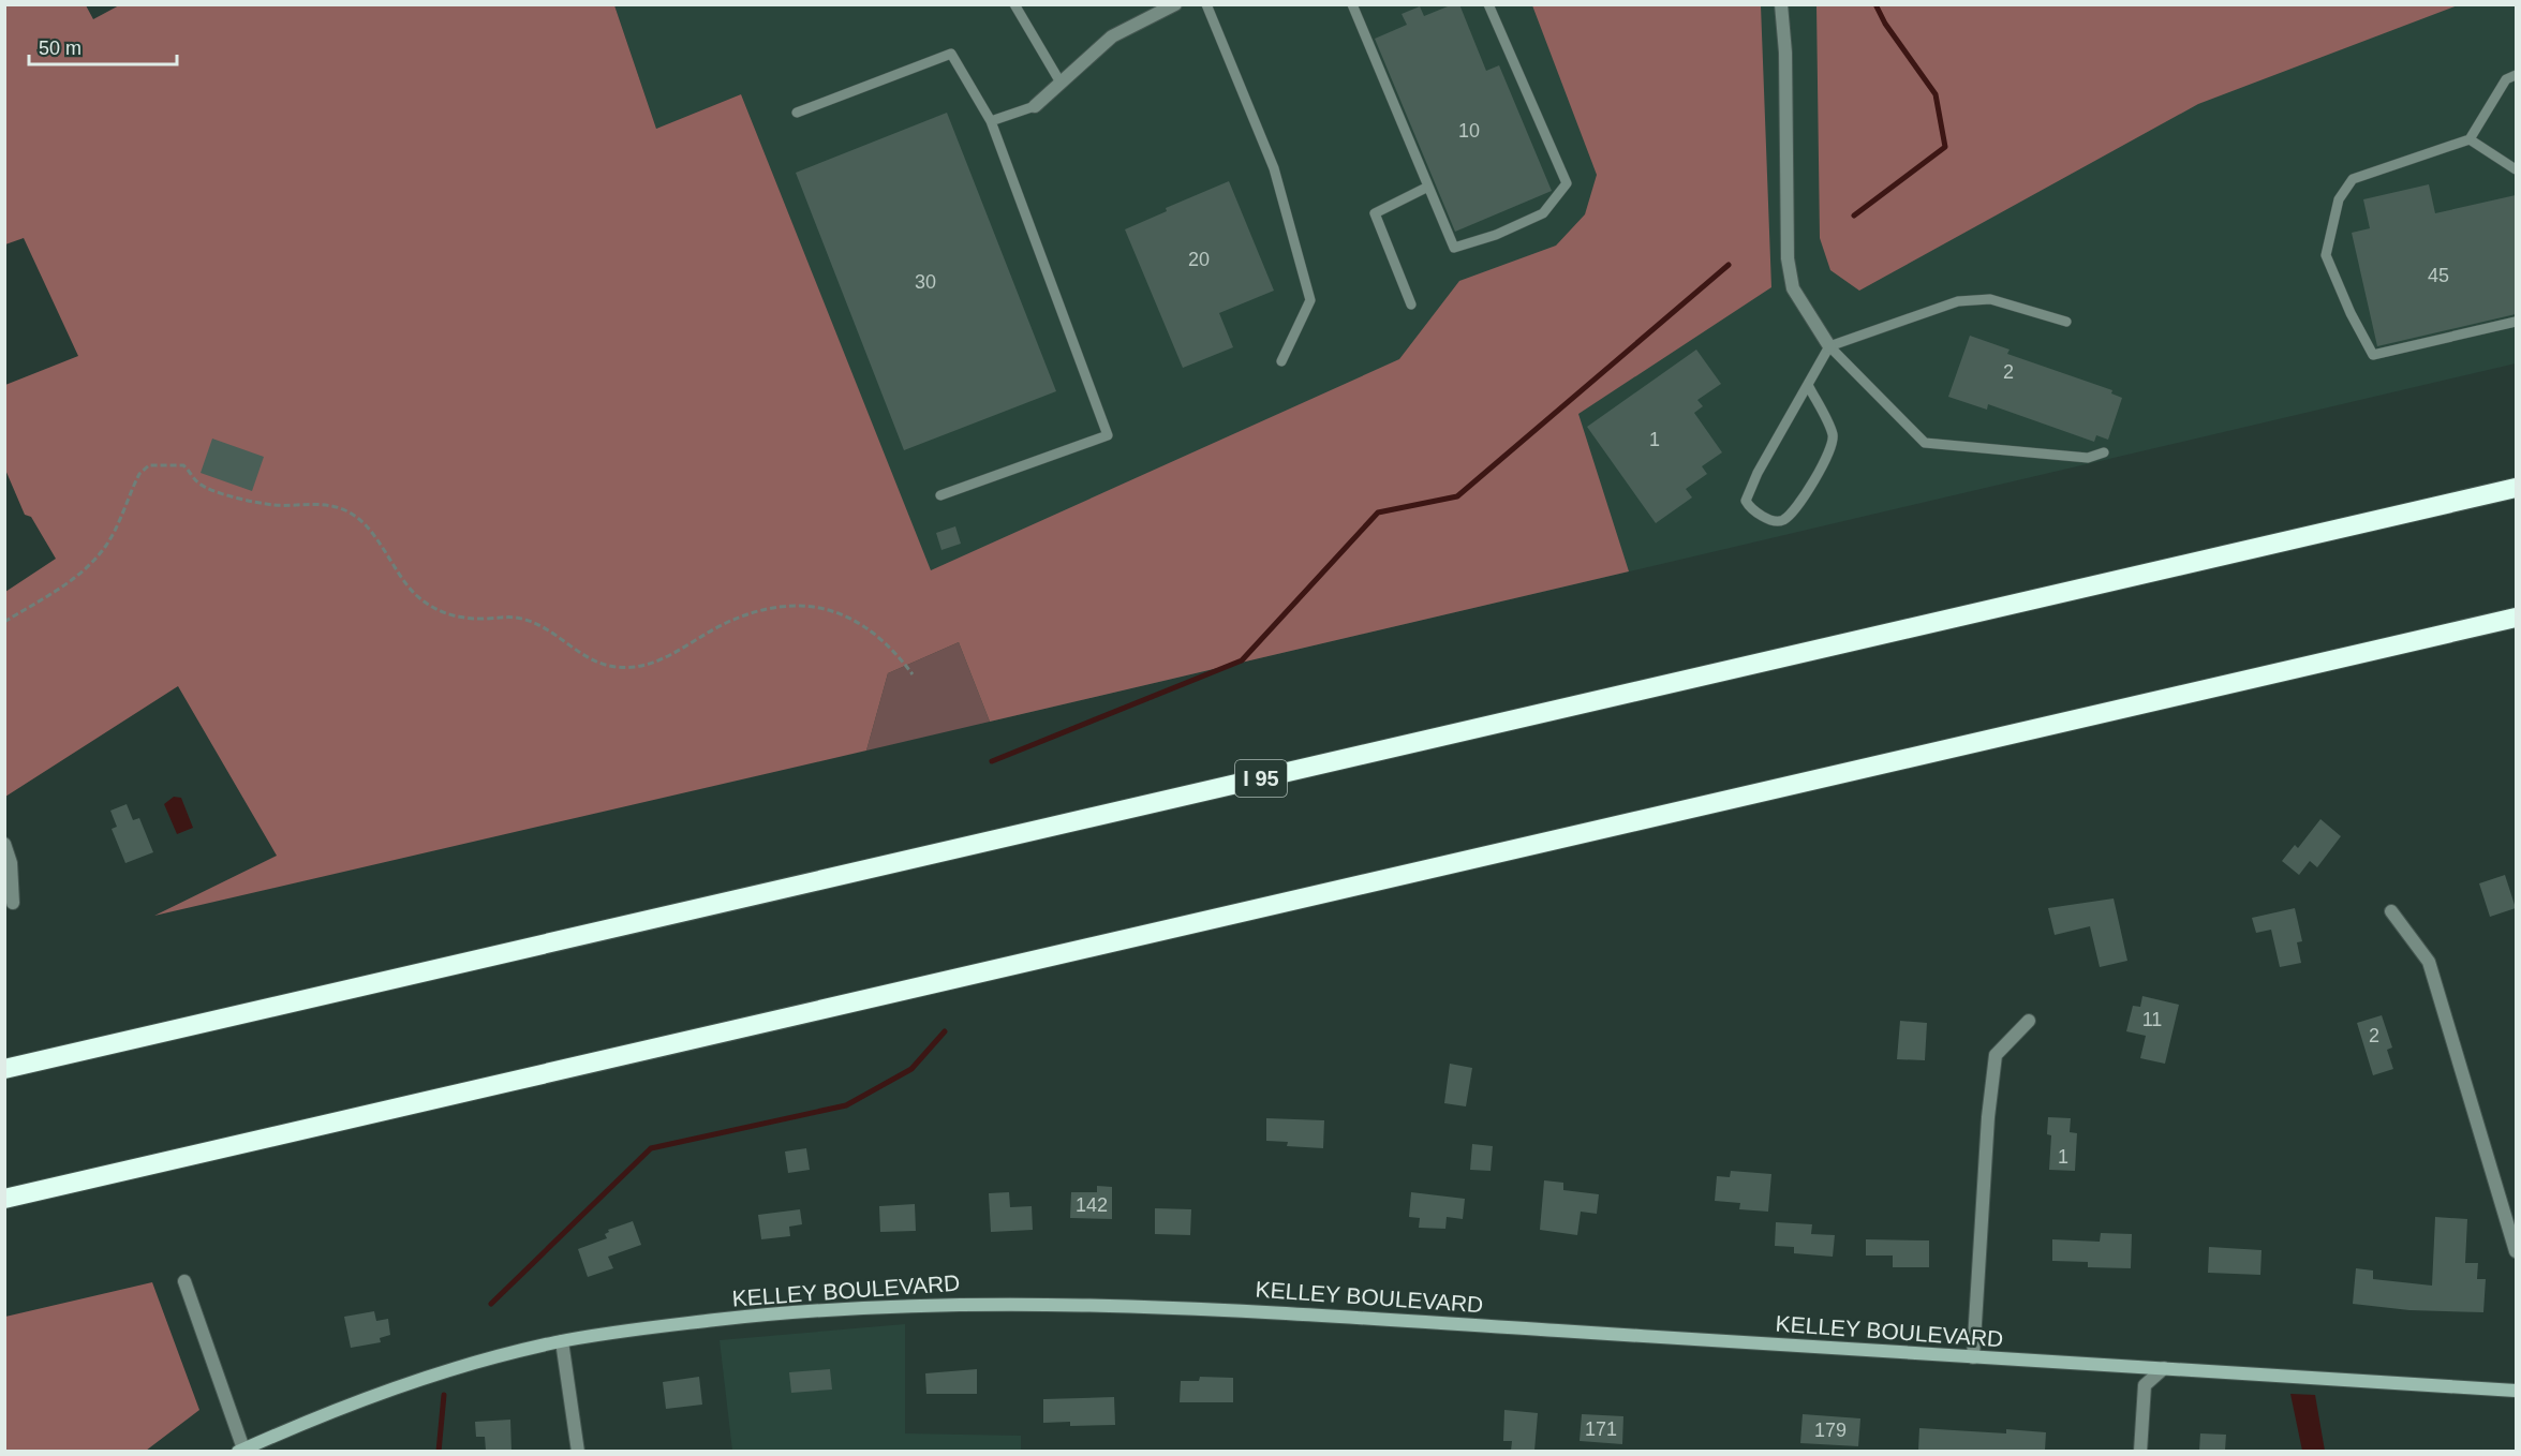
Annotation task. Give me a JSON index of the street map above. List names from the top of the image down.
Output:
{
  "streets": {
    "highway": ["I 95"],
    "main road": ["KELLEY BOULEVARD"]
  },
  "house_numbers": [
    "10",
    "20",
    "45",
    "30",
    "2",
    "1",
    "11",
    "2",
    "1",
    "142",
    "171",
    "179"
  ],
  "scale_bar": "50 m"
}
